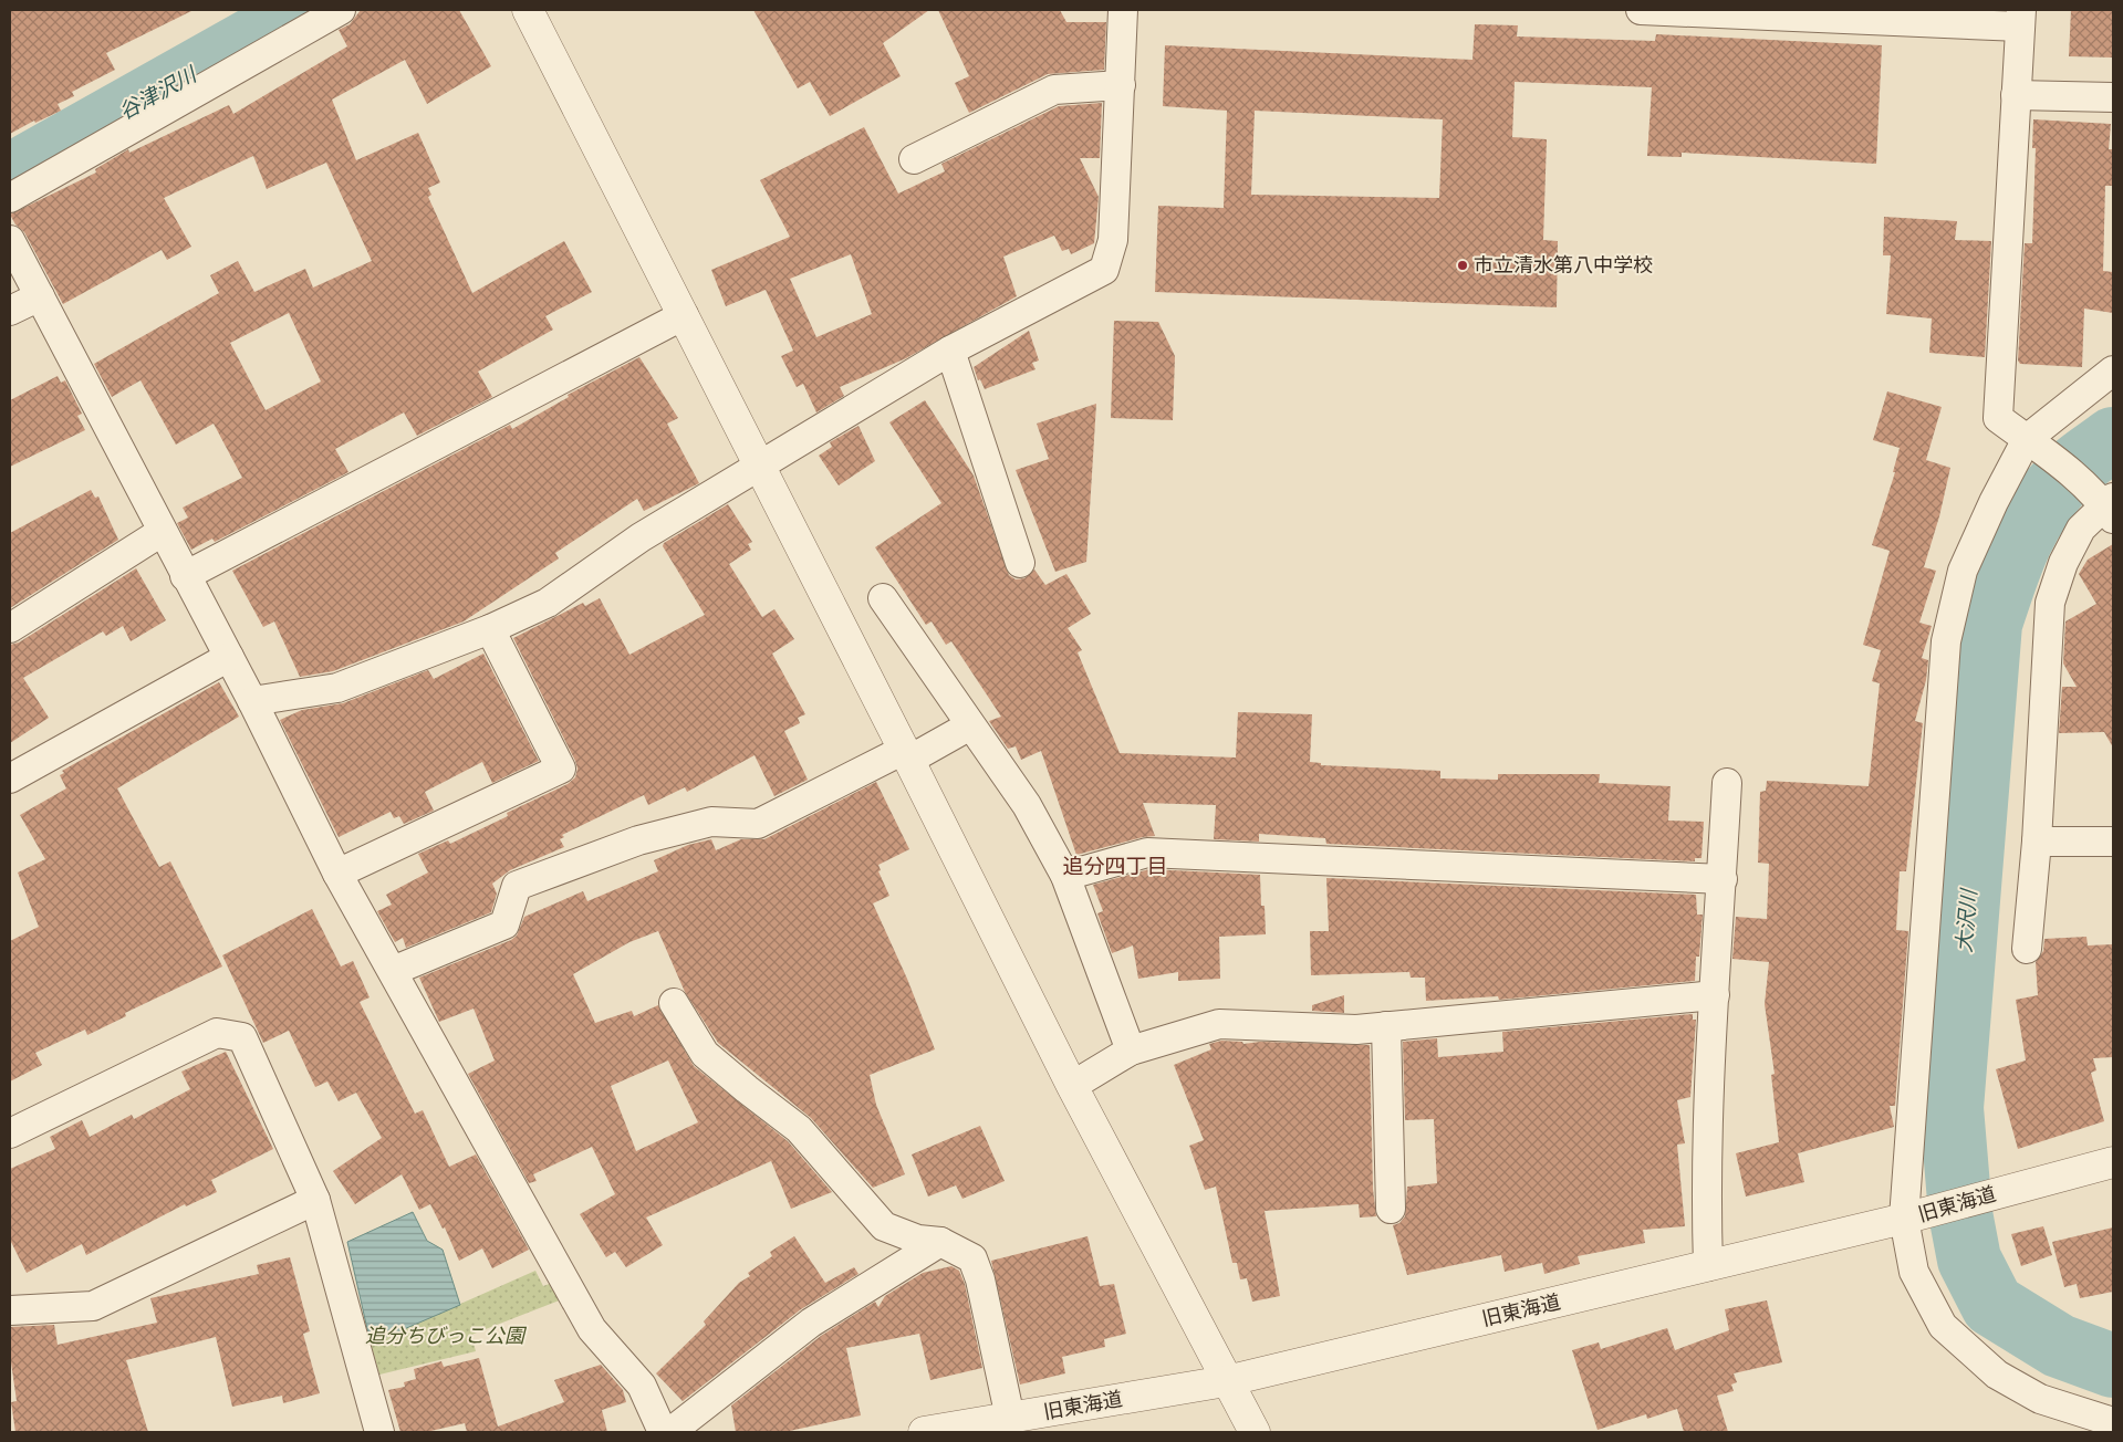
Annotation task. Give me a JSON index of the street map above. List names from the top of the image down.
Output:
{
  "streets": {
    "street": ["旧東海道"]
  },
  "districts": ["追分四丁目"],
  "water": ["谷津沢川", "大沢川"],
  "parks": ["追分ちびっこ公園"],
  "places": ["市立清水第八中学校"]
}
